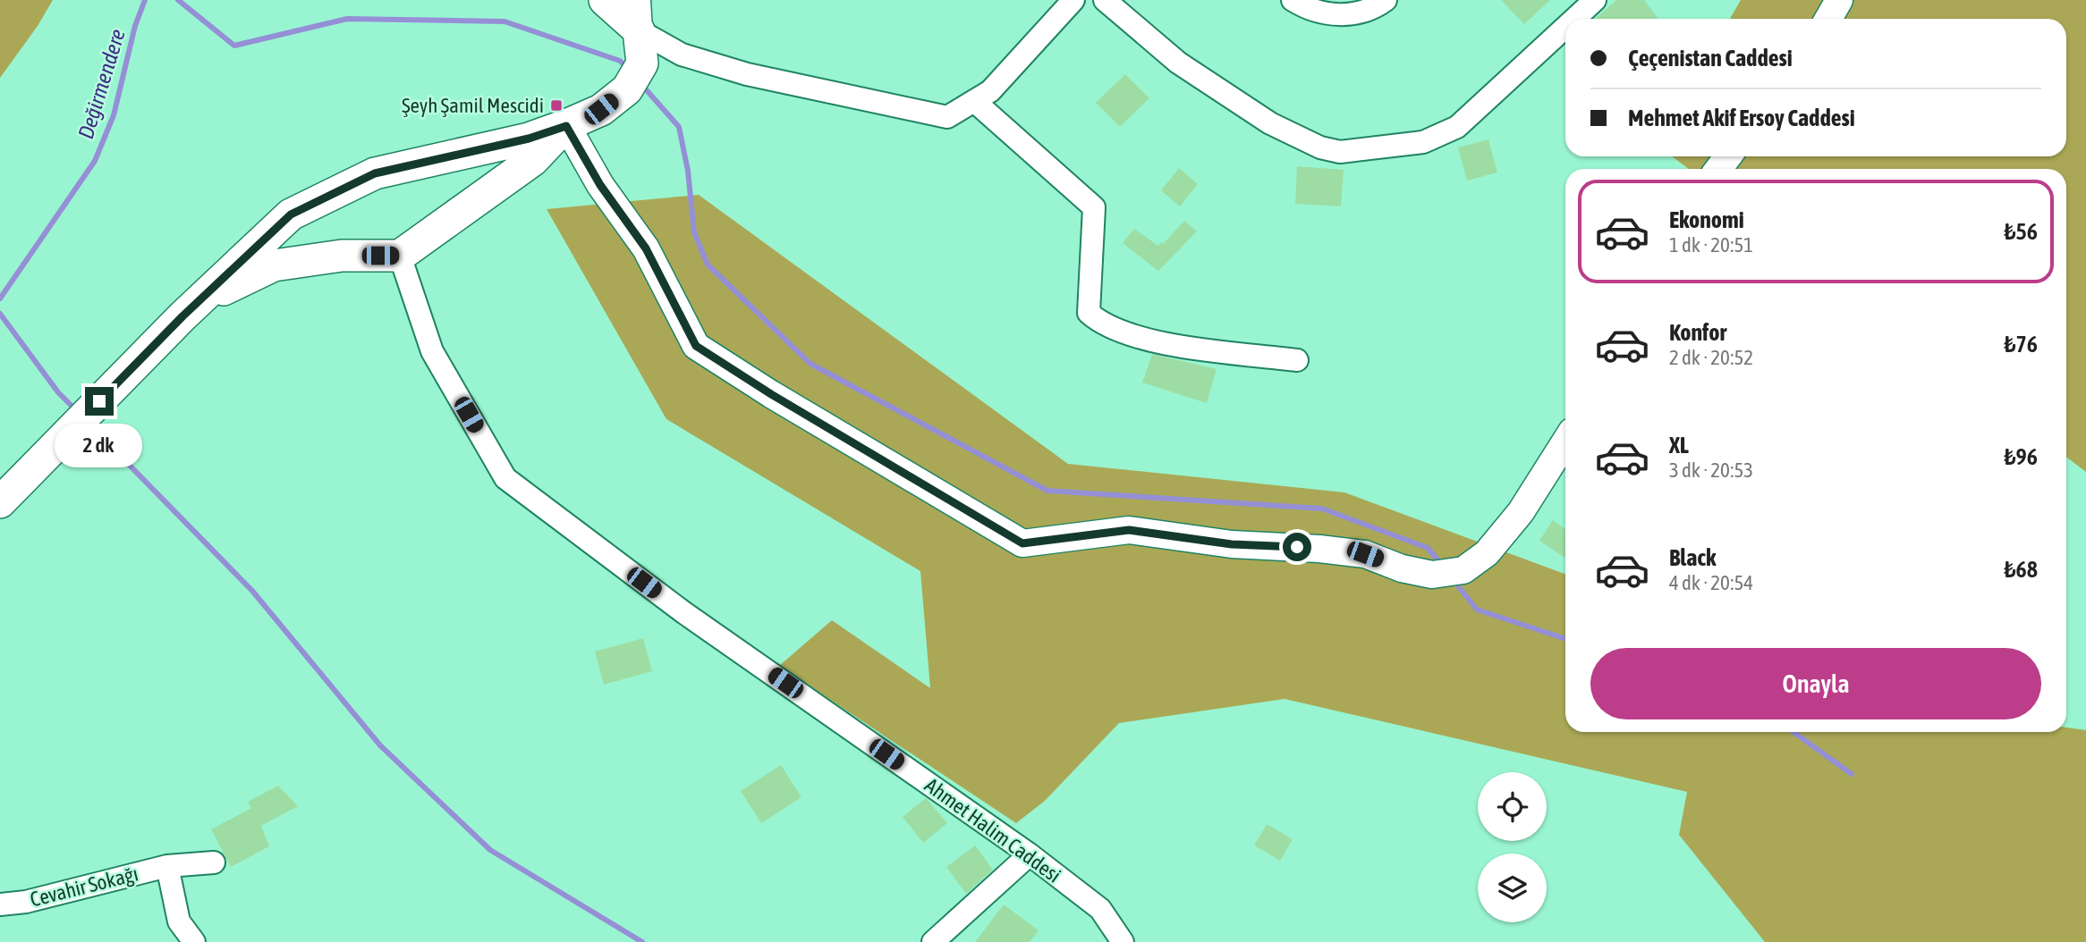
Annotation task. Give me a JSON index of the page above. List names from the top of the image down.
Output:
{
  "streets": {
    "street": ["Ahmet Halim Caddesi", "Cevahir Sokağı"]
  },
  "water": ["Değirmendere"],
  "places": {
    "transit": ["Şeyh Şamil Mescidi"]
  },
  "page": {
    "banner": ["Çeçenistan Caddesi", "Mehmet Akif Ersoy Caddesi"],
    "list": [
      {
        "name": "Ekonomi",
        "note": "1 dk · 20:51",
        "value": "₺56"
      },
      {
        "name": "Konfor",
        "note": "2 dk · 20:52",
        "value": "₺76"
      },
      {
        "name": "XL",
        "note": "3 dk · 20:53",
        "value": "₺96"
      },
      {
        "name": "Black",
        "note": "4 dk · 20:54",
        "value": "₺68"
      }
    ],
    "bubble": "2 dk",
    "buttons": "Onayla"
  }
}
